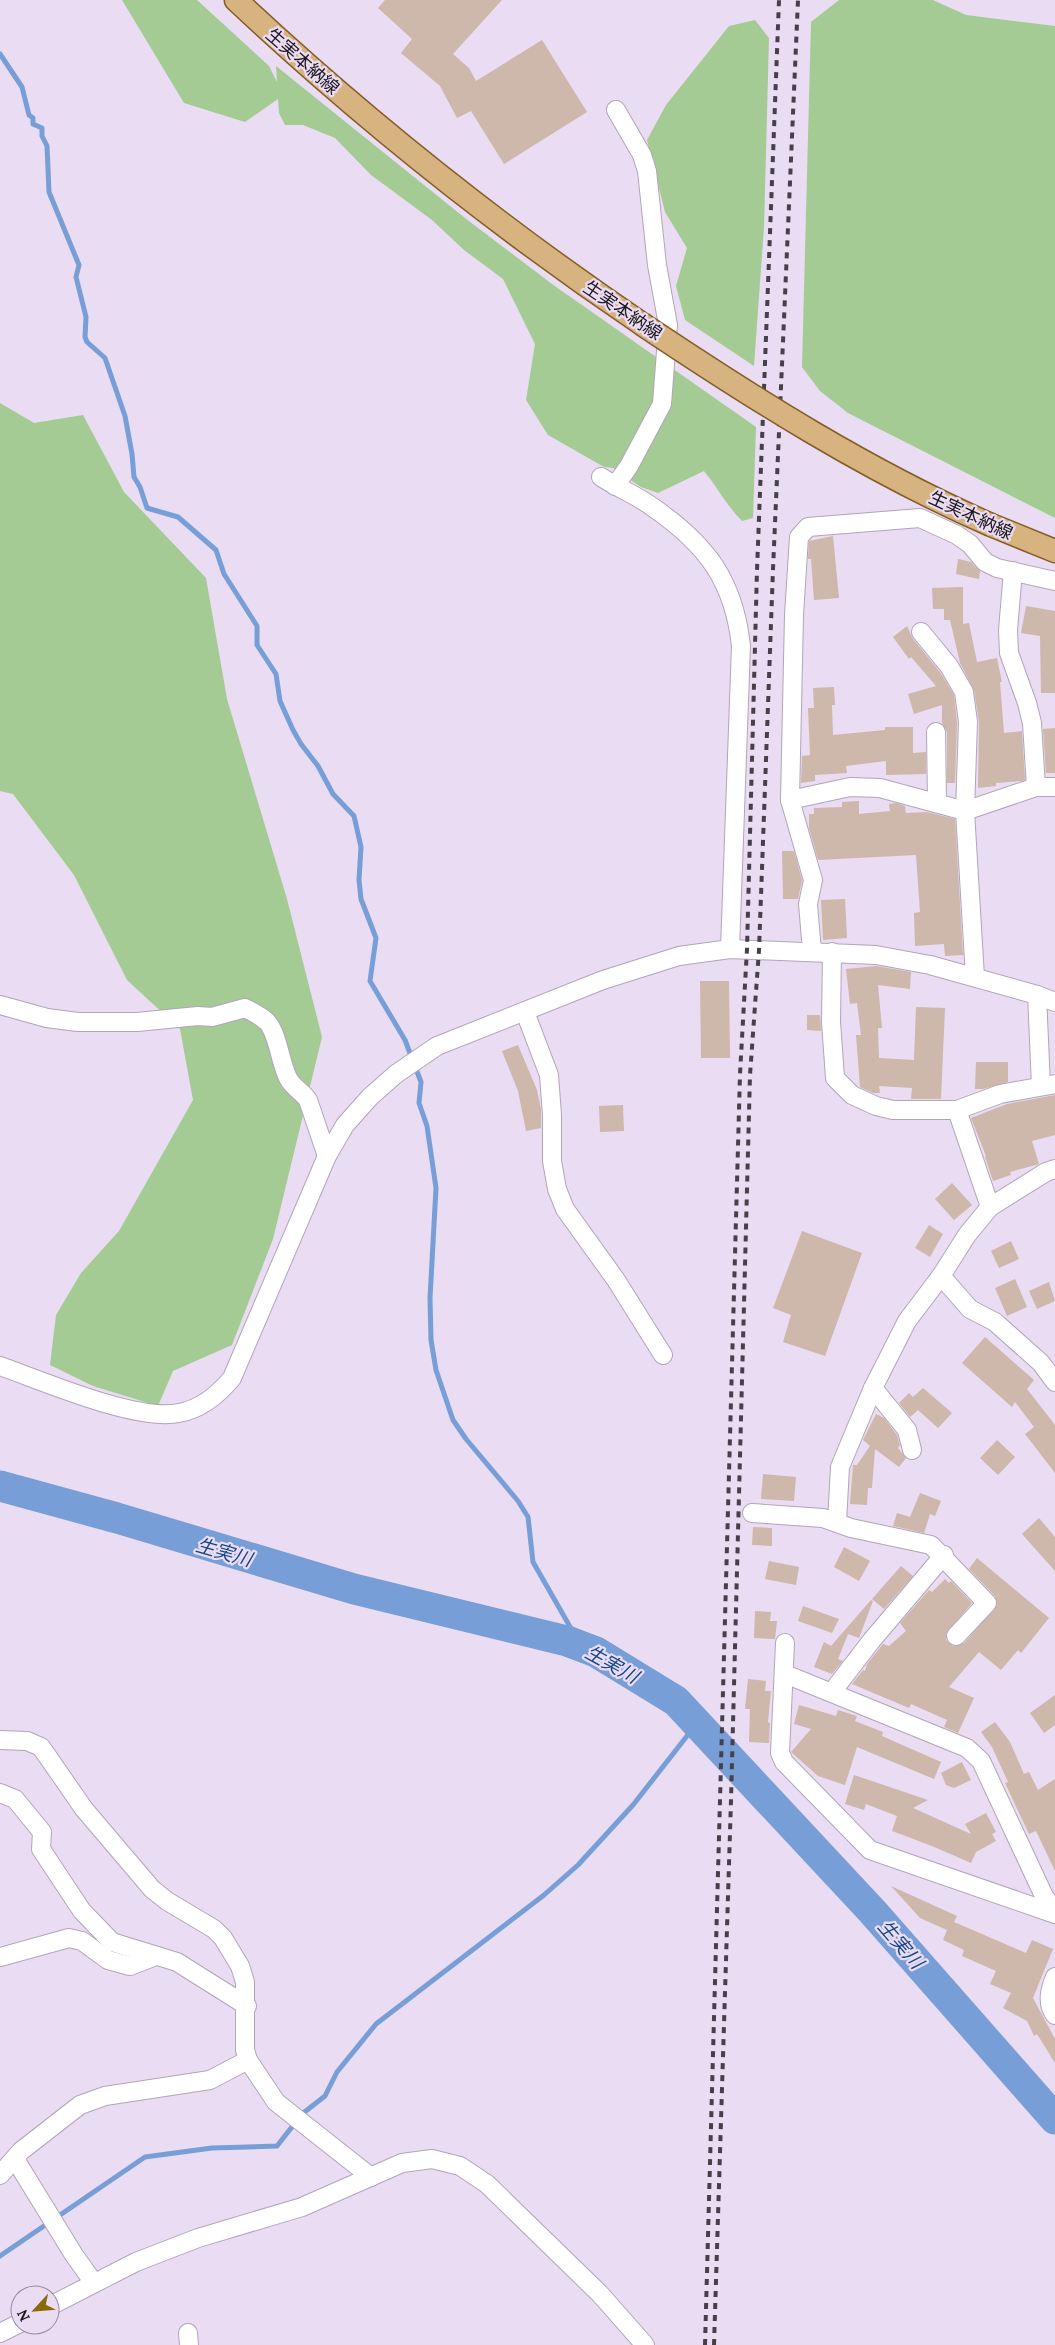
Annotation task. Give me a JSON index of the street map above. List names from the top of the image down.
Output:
{
  "streets": {
    "main road": ["生実本納線"]
  },
  "water": ["生実川"],
  "north": "bottom left"
}
